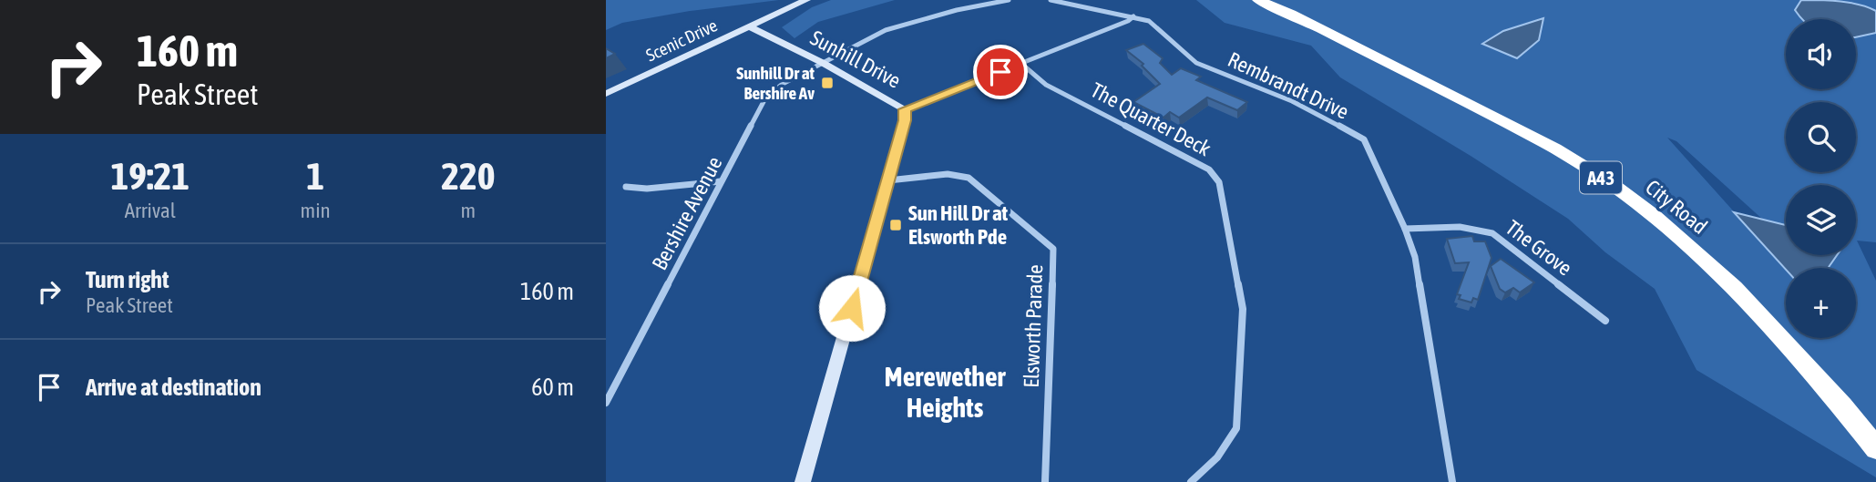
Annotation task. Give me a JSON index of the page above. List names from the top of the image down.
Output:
{
  "streets": {
    "highway": ["A43", "City Road"],
    "street": [
      "Scenic Drive",
      "Sunhill Drive",
      "Rembrandt Drive",
      "The Quarter Deck",
      "Bershire Avenue",
      "The Grove",
      "Elsworth Parade"
    ]
  },
  "crossings": [
    ["Scenic Drive", "Sunhill Drive"],
    ["Sunhill Drive", "Bershire Avenue"],
    ["Sunhill Drive", "Elsworth Parade"],
    ["Rembrandt Drive", "The Grove"]
  ],
  "districts": ["Merewether Heights"],
  "places": {
    "transit": ["Sunhill Dr at Bershire Av", "Sun Hill Dr at Elsworth Pde"]
  },
  "page": {
    "turn": ["160 m", "Peak Street"],
    "map_buttons": "+",
    "eta": [
      "19:21",
      "Arrival",
      "1",
      "min",
      "220",
      "m"
    ],
    "list": [
      {
        "name": "Turn right",
        "note": "Peak Street",
        "value": "160 m"
      },
      {
        "name": "Arrive at destination",
        "value": "60 m"
      }
    ]
  }
}
